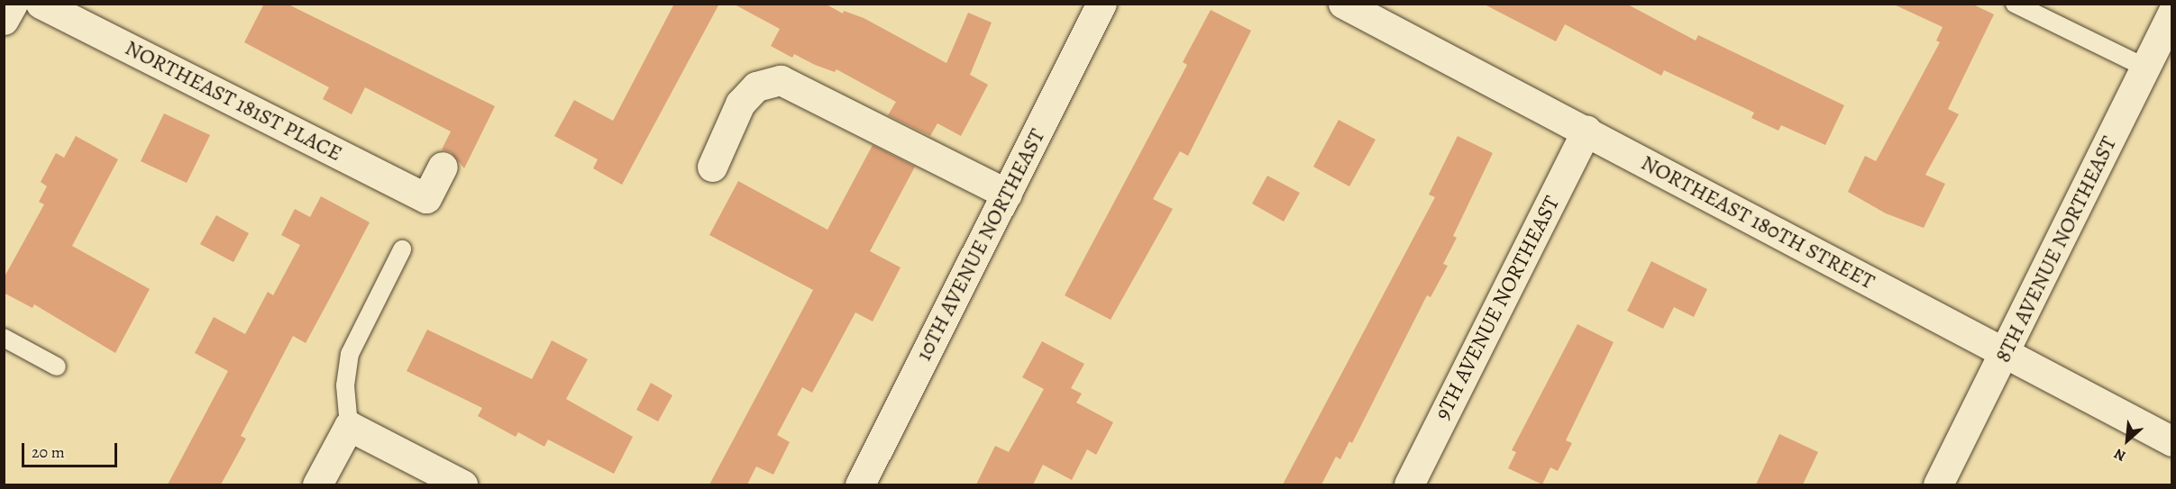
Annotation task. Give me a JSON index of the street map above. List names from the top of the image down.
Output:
{
  "streets": {
    "street": [
      "NORTHEAST 181ST PLACE",
      "NORTHEAST 180TH STREET",
      "10TH AVENUE NORTHEAST",
      "8TH AVENUE NORTHEAST",
      "9TH AVENUE NORTHEAST"
    ]
  },
  "crossings": [
    ["NORTHEAST 180TH STREET", "8TH AVENUE NORTHEAST"],
    ["NORTHEAST 180TH STREET", "9TH AVENUE NORTHEAST"]
  ],
  "scale_bar": "20 m",
  "north": "bottom left"
}
